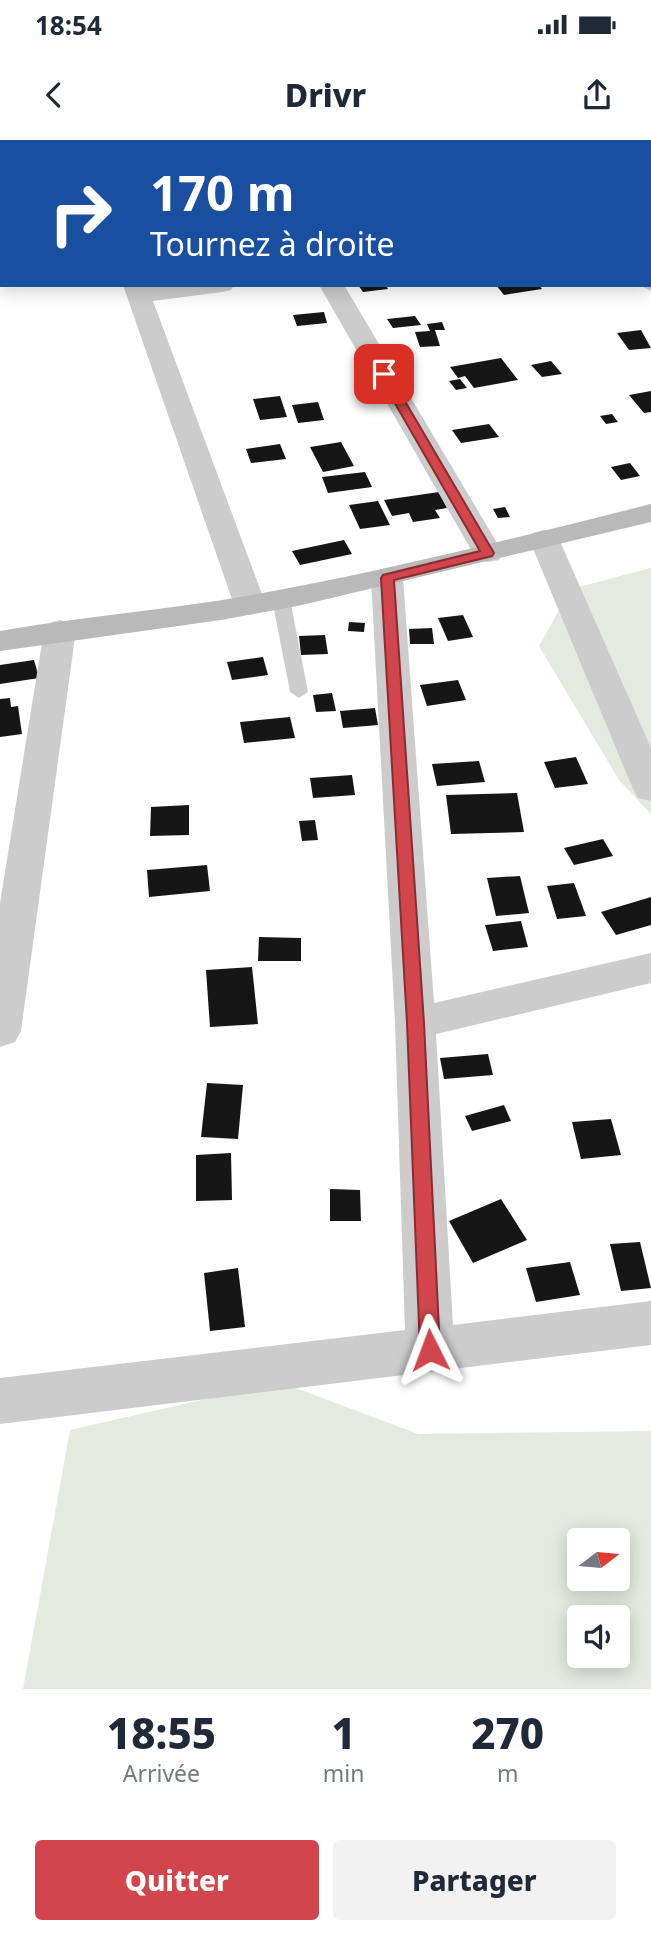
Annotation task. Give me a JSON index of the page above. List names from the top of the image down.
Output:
{
  "north": "right",
  "page": {
    "status": "18:54",
    "header": "Drivr",
    "turn": ["170 m", "Tournez à droite"],
    "eta": [
      "18:55",
      "Arrivée",
      "1",
      "min",
      "270",
      "m"
    ],
    "buttons": ["Quitter", "Partager"]
  }
}
